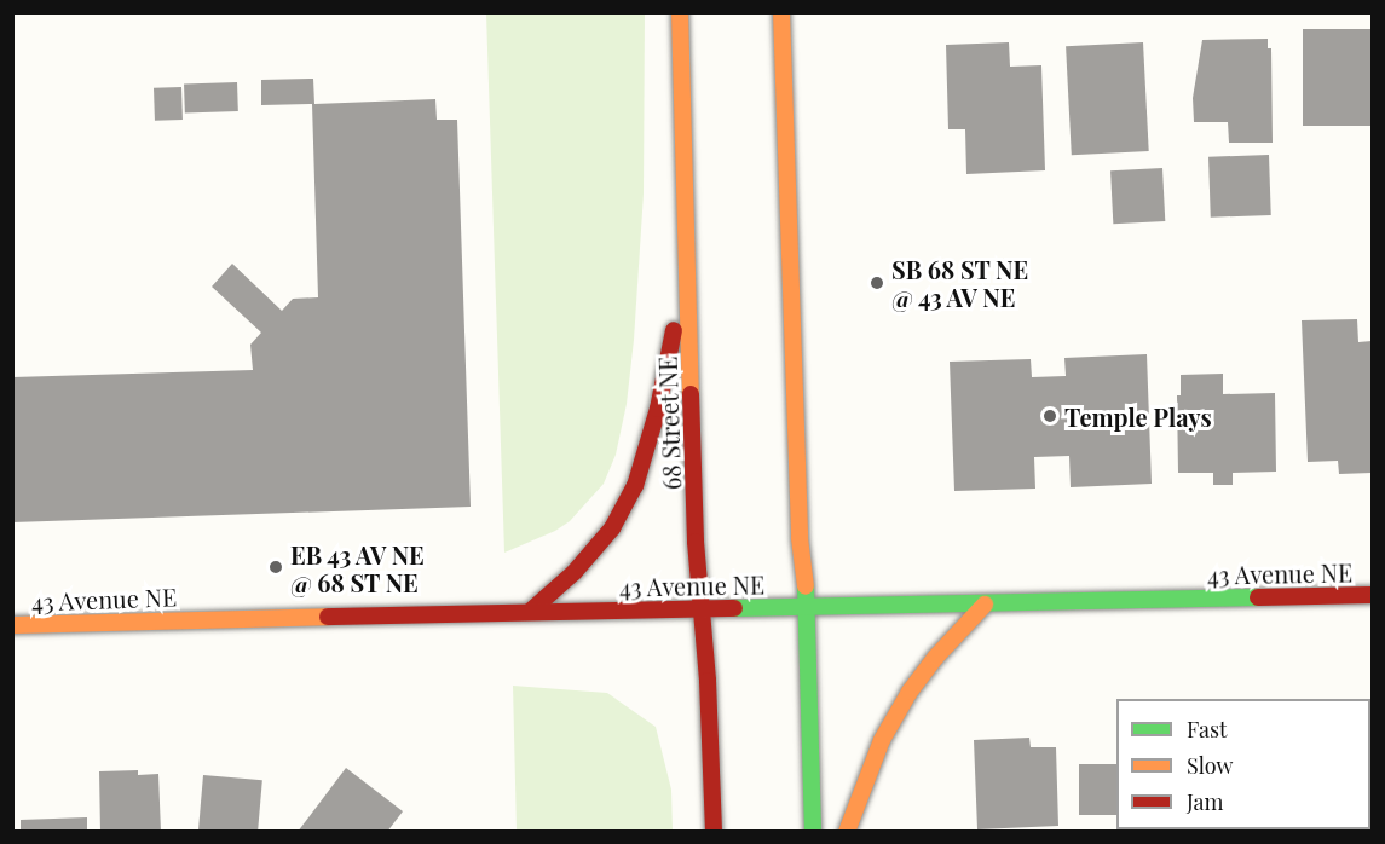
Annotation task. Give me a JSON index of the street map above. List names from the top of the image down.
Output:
{
  "streets": {
    "main road": ["68 Street NE", "43 Avenue NE"]
  },
  "crossings": [
    ["68 Street NE", "43 Avenue NE"]
  ],
  "places": ["SB 68 ST NE @ 43 AV NE", "Temple Plays", "EB 43 AV NE @ 68 ST NE"],
  "legend": ["Fast", "Slow", "Jam"]
}
